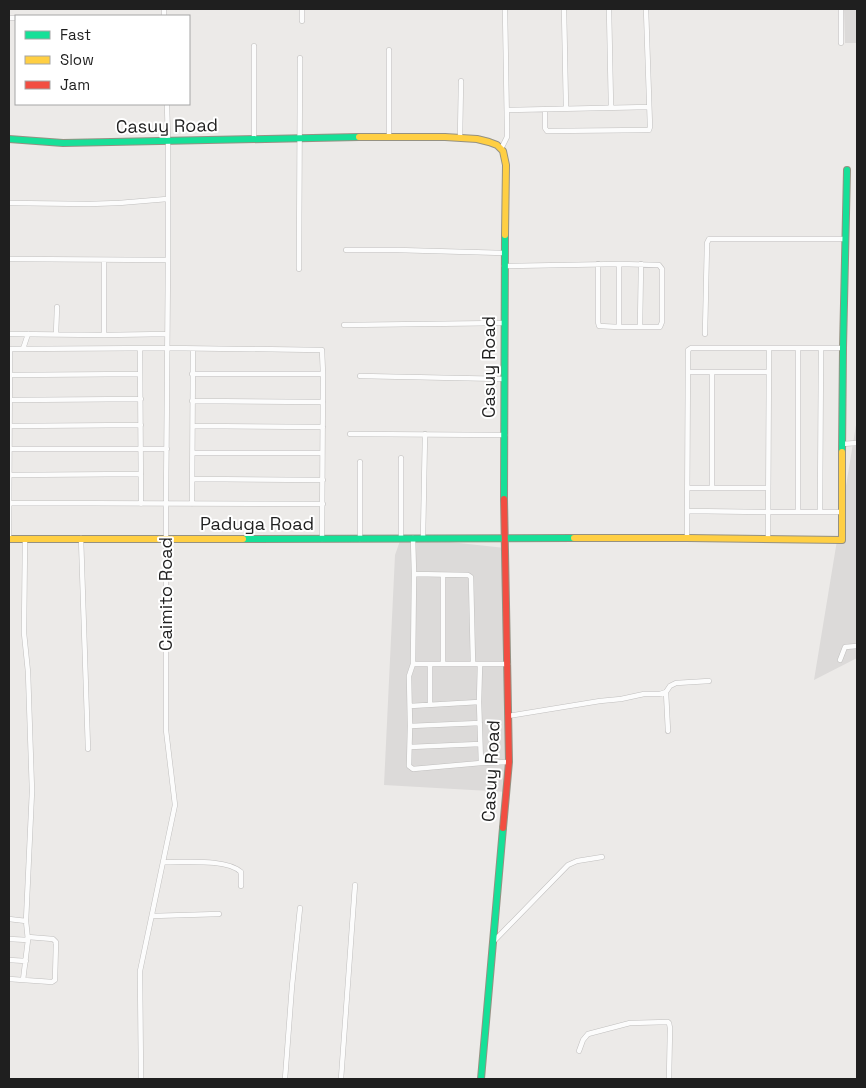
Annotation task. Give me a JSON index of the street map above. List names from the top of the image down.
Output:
{
  "streets": {
    "street": ["Casuy Road", "Paduga Road", "Caimito Road"]
  },
  "crossings": [
    ["Casuy Road", "Paduga Road"],
    ["Casuy Road", "Caimito Road"],
    ["Paduga Road", "Caimito Road"]
  ],
  "legend": ["Fast", "Slow", "Jam"]
}
